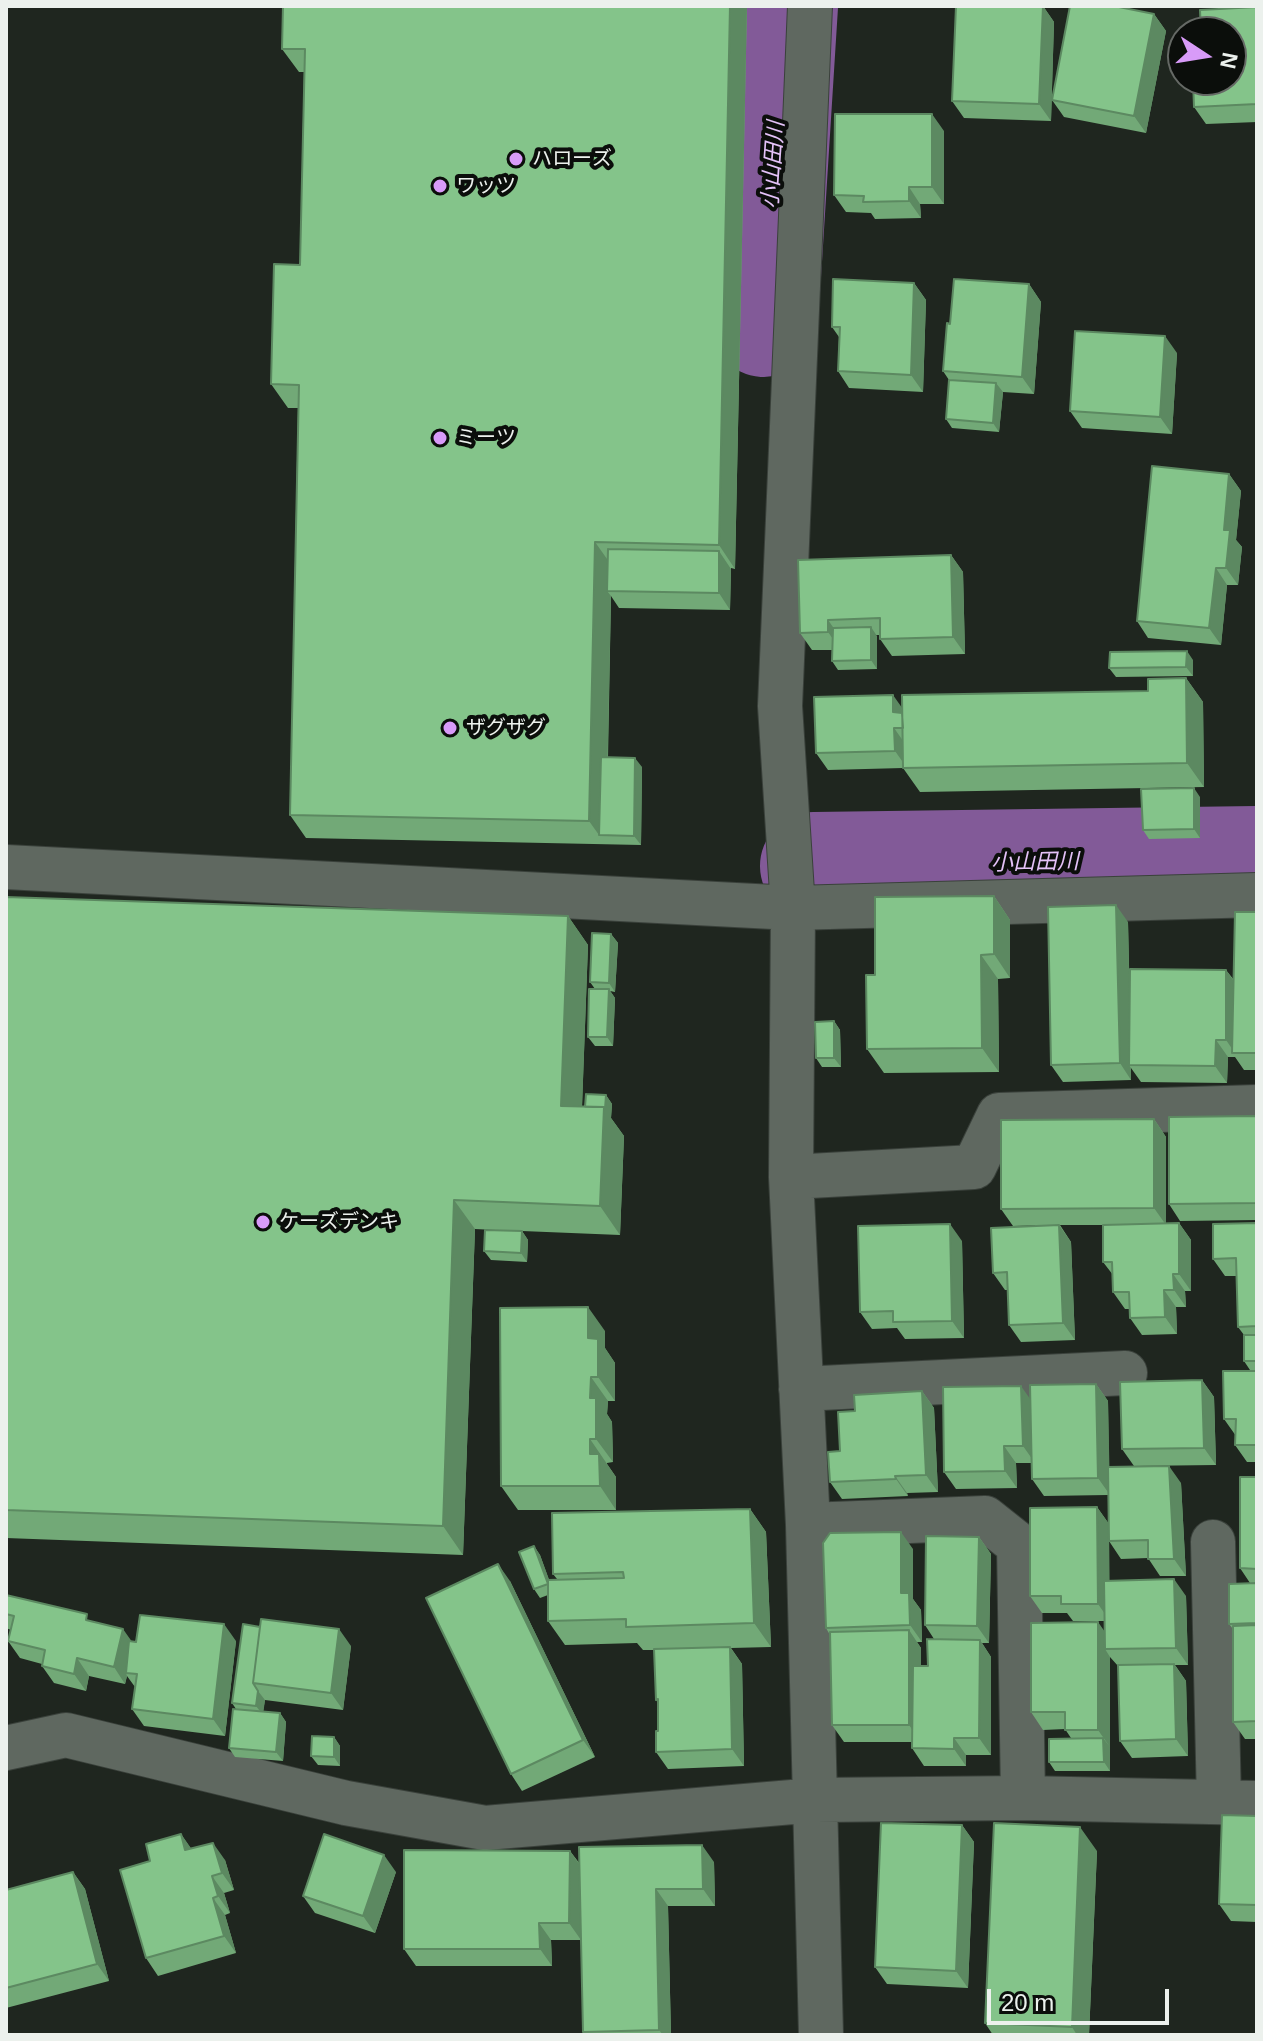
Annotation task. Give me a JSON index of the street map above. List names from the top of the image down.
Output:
{
  "water": ["小山田川"],
  "places": [
    "ハローズ",
    "ワッツ",
    "ミーツ",
    "ザグザグ",
    "ケーズデンキ"
  ],
  "scale_bar": "20 m",
  "north": "right"
}
